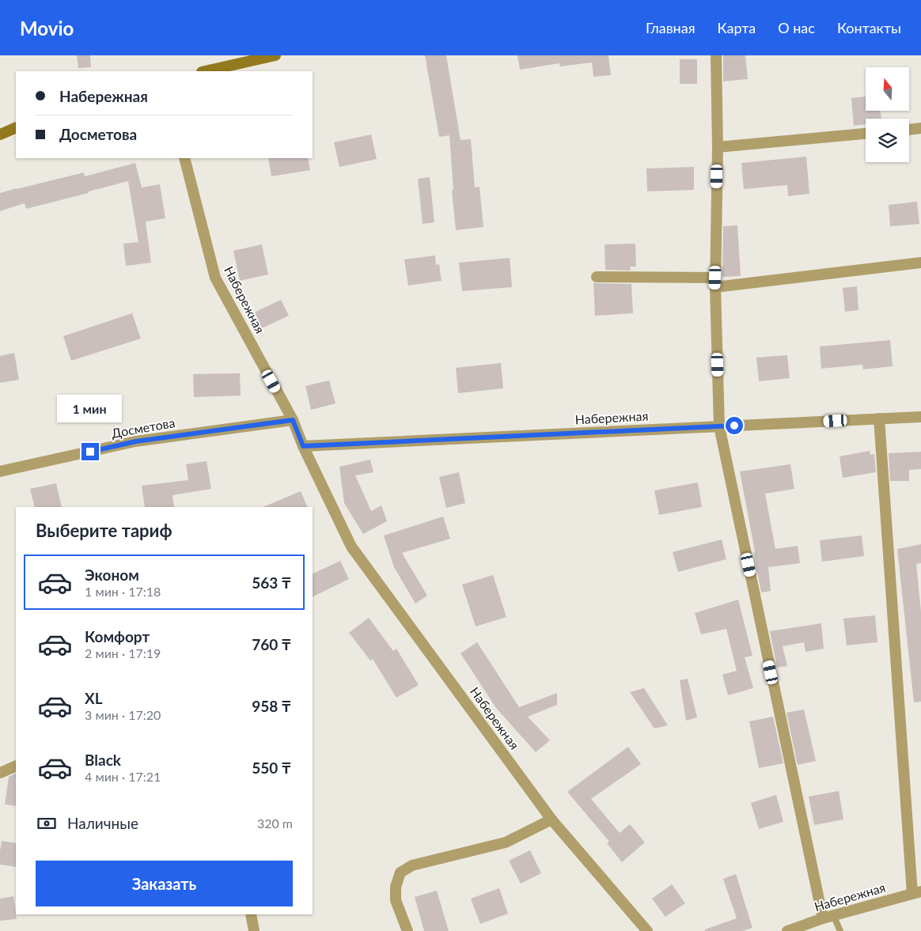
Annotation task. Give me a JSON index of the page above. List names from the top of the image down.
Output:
{
  "streets": {
    "street": ["Набережная", "Досметова"]
  },
  "crossings": [
    ["Набережная", "Досметова"]
  ],
  "north": "top",
  "page": {
    "header": "Movio",
    "nav": [
      "Главная",
      "Карта",
      "О нас",
      "Контакты"
    ],
    "banner": ["Набережная", "Досметова"],
    "bubble": "1 мин",
    "heading": "Выберите тариф",
    "list": [
      {
        "name": "Эконом",
        "note": "1 мин · 17:18",
        "value": "563 ₸"
      },
      {
        "name": "Комфорт",
        "note": "2 мин · 17:19",
        "value": "760 ₸"
      },
      {
        "name": "XL",
        "note": "3 мин · 17:20",
        "value": "958 ₸"
      },
      {
        "name": "Black",
        "note": "4 мин · 17:21",
        "value": "550 ₸"
      }
    ],
    "pay": ["Наличные", "320 m"],
    "buttons": "Заказать"
  }
}
